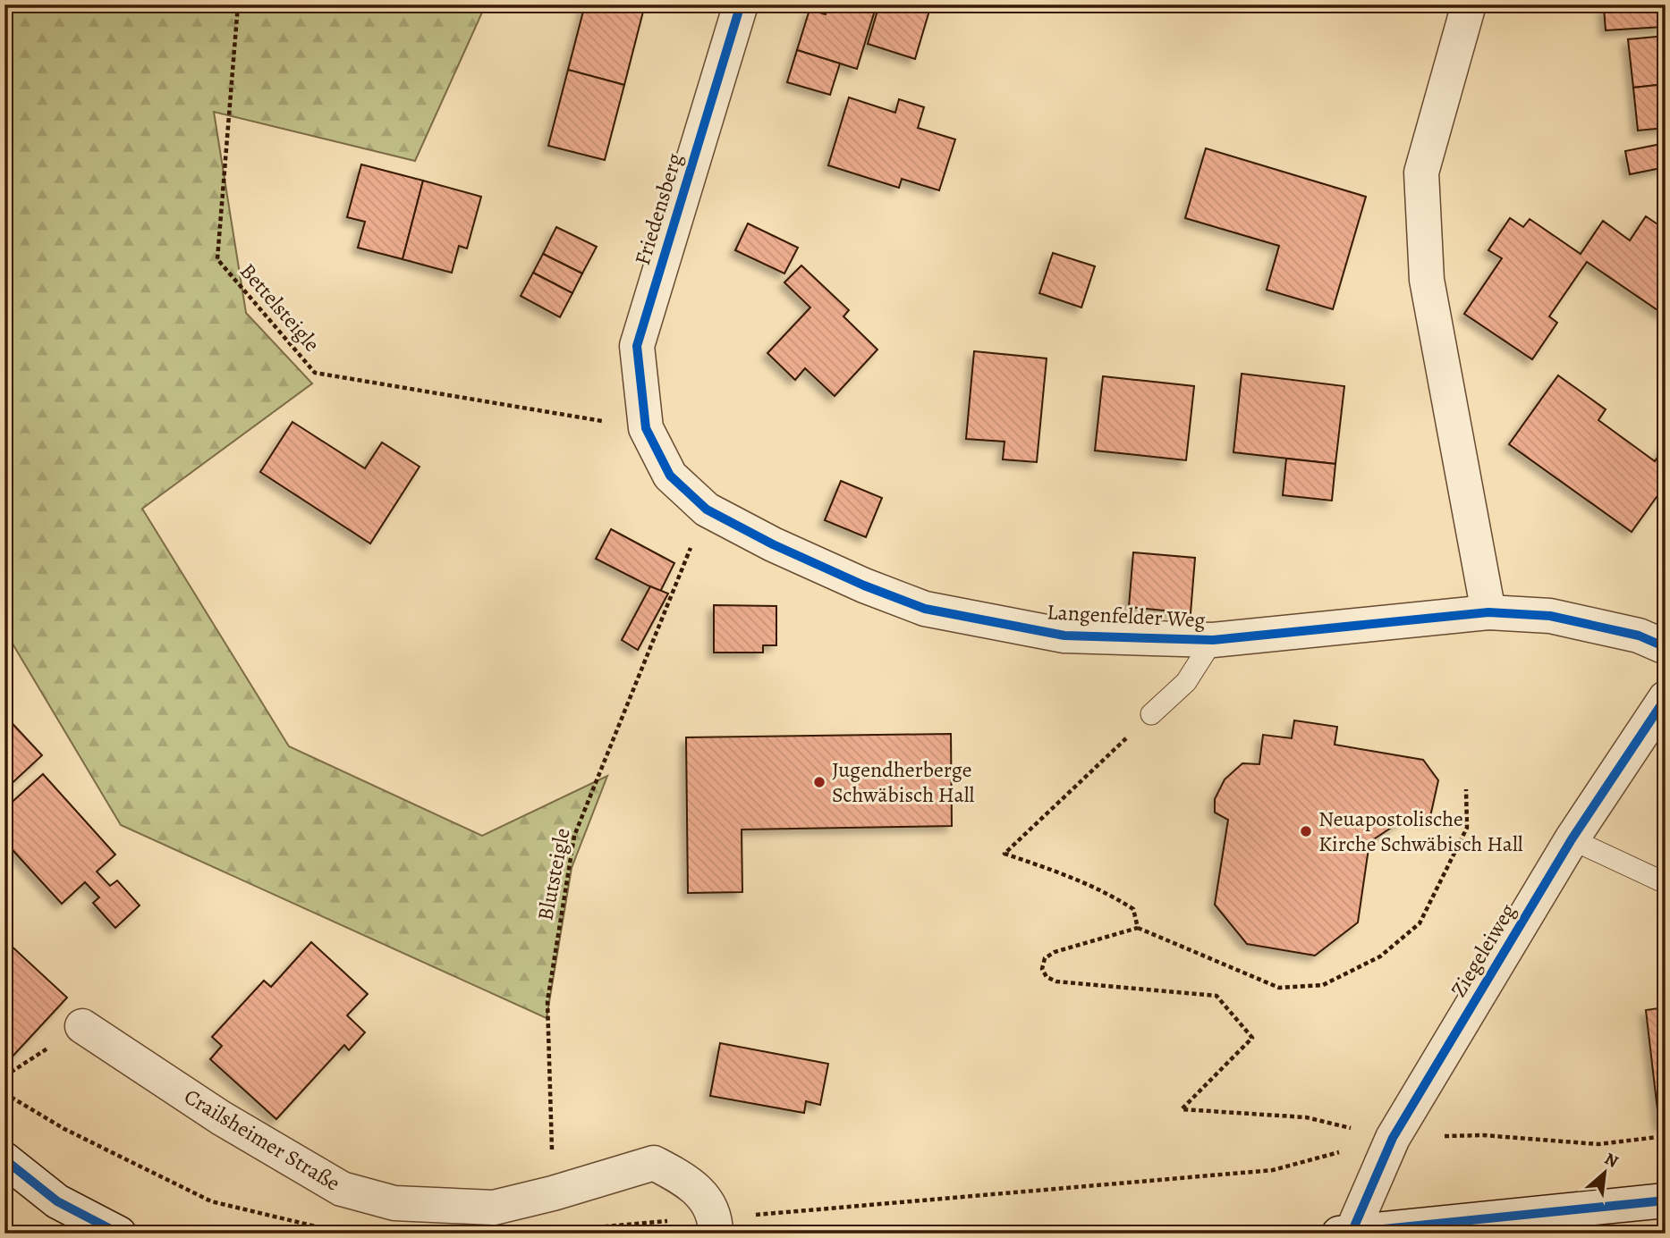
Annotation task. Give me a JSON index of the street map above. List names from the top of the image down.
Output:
{
  "streets": {
    "street": [
      "Friedensberg",
      "Langenfelder Weg",
      "Ziegeleiweg",
      "Crailsheimer Straße"
    ],
    "path": ["Bettelsteigle", "Blutsteigle"]
  },
  "crossings": [
    ["Friedensberg", "Bettelsteigle"],
    ["Friedensberg", "Langenfelder Weg"],
    ["Bettelsteigle", "Langenfelder Weg"],
    ["Langenfelder Weg", "Blutsteigle"],
    ["Blutsteigle", "Crailsheimer Straße"]
  ],
  "places": ["Jugendherberge Schwäbisch Hall", "Neuapostolische Kirche Schwäbisch Hall"],
  "north": "top right"
}
